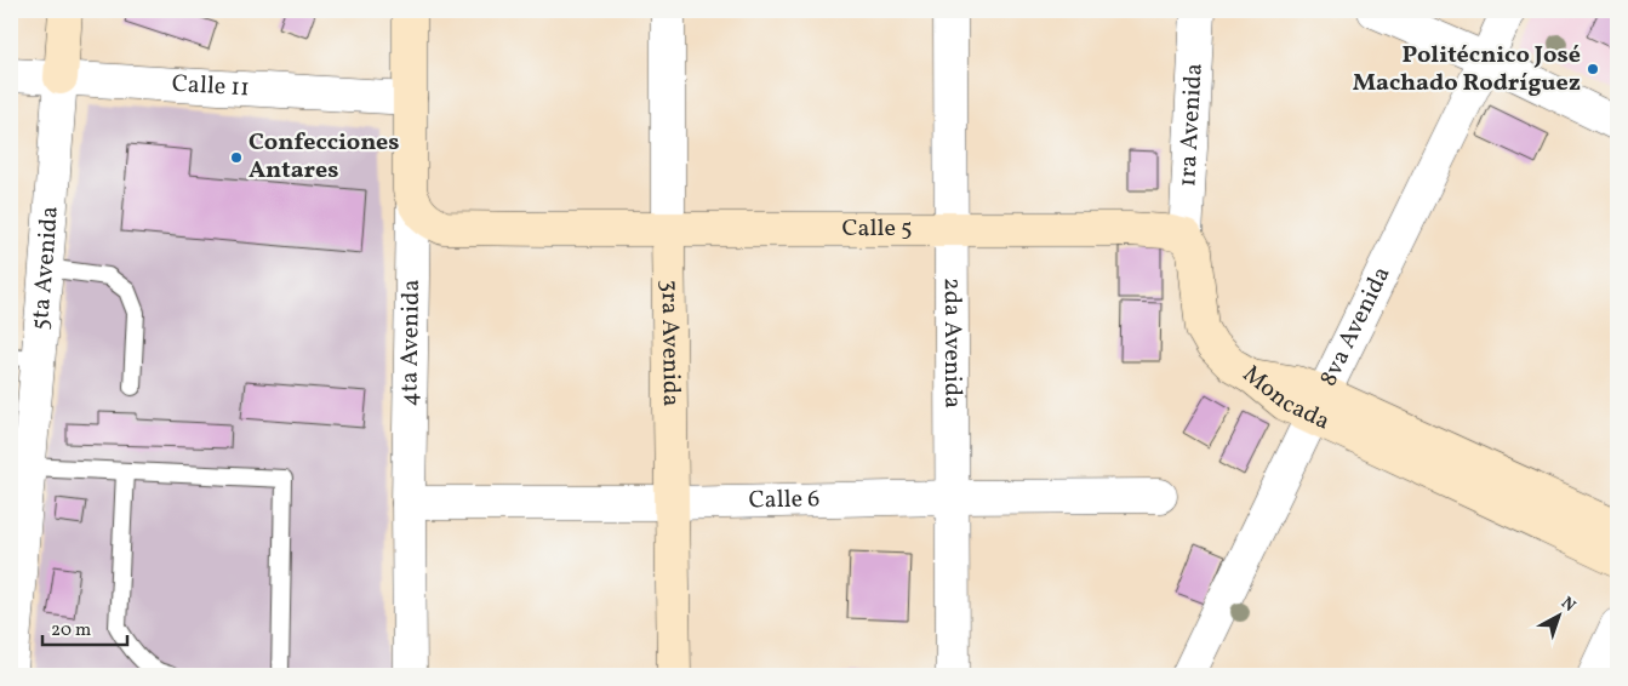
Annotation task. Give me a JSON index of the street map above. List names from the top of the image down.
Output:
{
  "streets": {
    "street": [
      "Calle 11",
      "1ra Avenida",
      "Calle 5",
      "5ta Avenida",
      "8va Avenida",
      "4ta Avenida",
      "3ra Avenida",
      "2da Avenida",
      "Moncada",
      "Calle 6"
    ]
  },
  "crossings": [
    ["Calle 11", "5ta Avenida"],
    ["Calle 11", "4ta Avenida"],
    ["1ra Avenida", "Calle 5"],
    ["1ra Avenida", "Moncada"],
    ["Calle 5", "4ta Avenida"],
    ["Calle 5", "3ra Avenida"],
    ["Calle 5", "2da Avenida"],
    ["Calle 5", "Moncada"],
    ["8va Avenida", "Moncada"],
    ["4ta Avenida", "Calle 6"],
    ["3ra Avenida", "Calle 6"],
    ["2da Avenida", "Calle 6"]
  ],
  "places": ["Politécnico José Machado Rodríguez", "Confecciones Antares"],
  "scale_bar": "20 m",
  "north": "top right"
}
